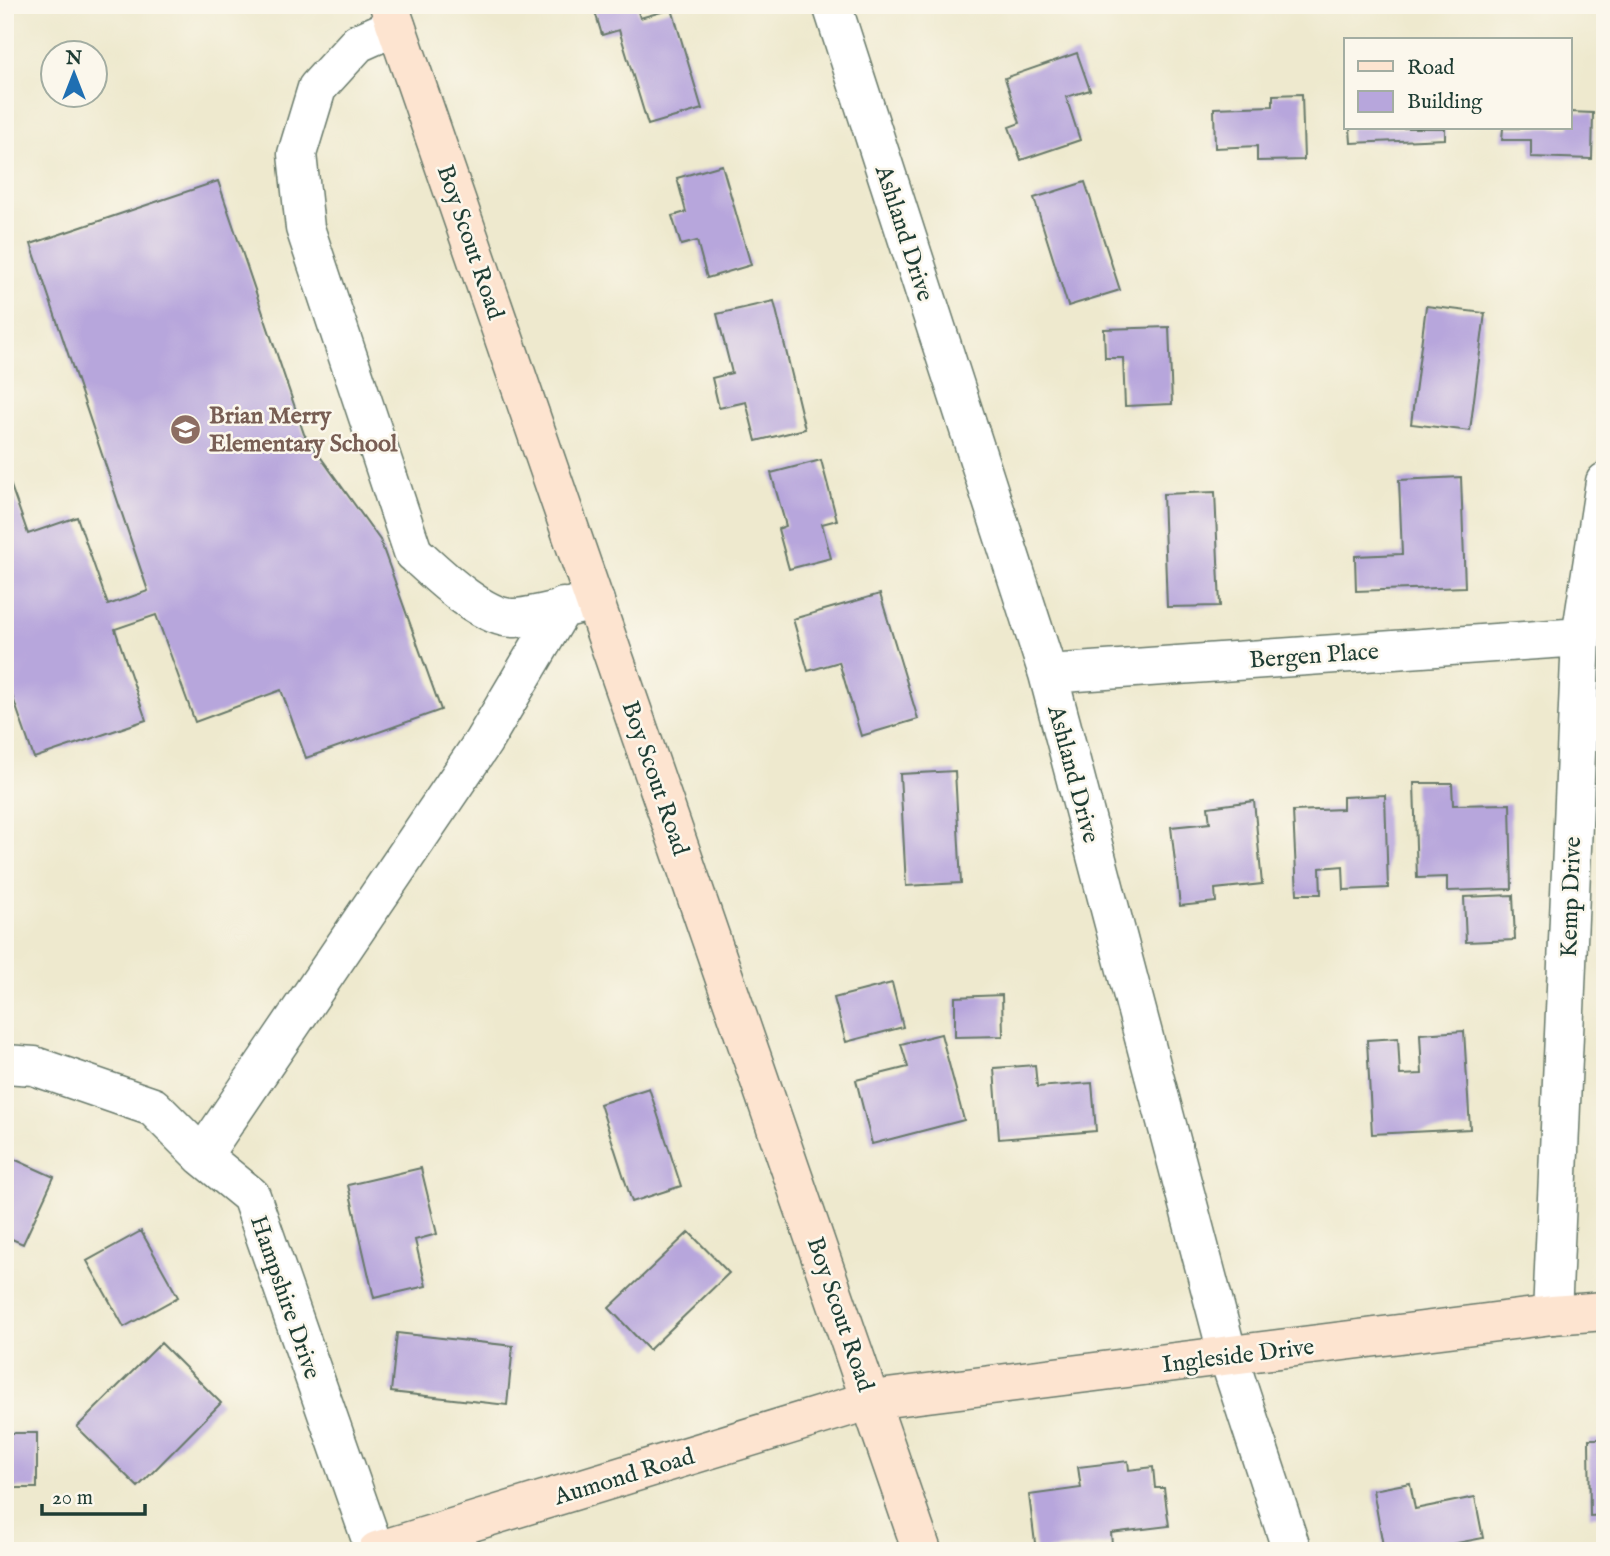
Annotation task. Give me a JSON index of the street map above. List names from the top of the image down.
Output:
{
  "streets": {
    "street": [
      "Ashland Drive",
      "Boy Scout Road",
      "Bergen Place",
      "Kemp Drive",
      "Hampshire Drive",
      "Ingleside Drive",
      "Aumond Road"
    ]
  },
  "crossings": [
    ["Ashland Drive", "Bergen Place"],
    ["Ashland Drive", "Ingleside Drive"],
    ["Boy Scout Road", "Ingleside Drive"],
    ["Boy Scout Road", "Aumond Road"],
    ["Bergen Place", "Kemp Drive"],
    ["Kemp Drive", "Ingleside Drive"],
    ["Hampshire Drive", "Aumond Road"],
    ["Ingleside Drive", "Aumond Road"]
  ],
  "places": {
    "school or university": ["Brian Merry Elementary School"]
  },
  "legend": ["Road", "Building"],
  "scale_bar": "20 m",
  "north": "top"
}
